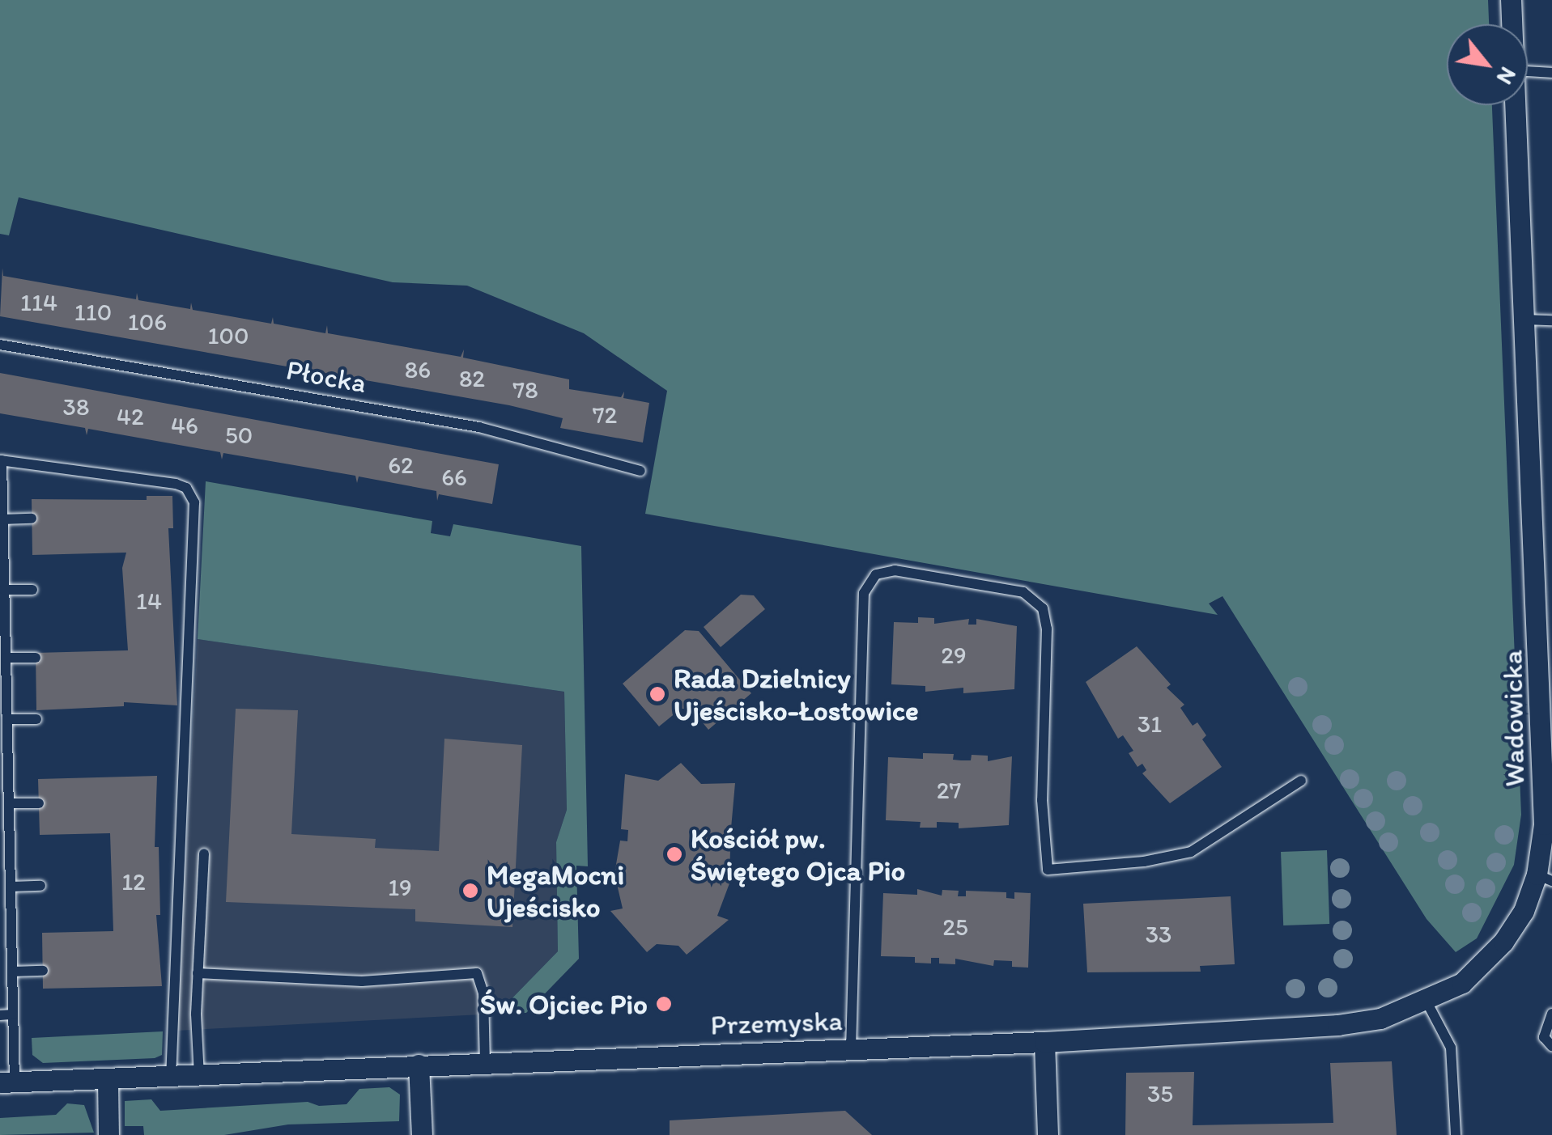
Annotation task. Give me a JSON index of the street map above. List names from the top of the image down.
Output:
{
  "streets": {
    "street": ["Wadowicka", "Przemyska"],
    "lane": ["Płocka"]
  },
  "crossings": [
    ["Wadowicka", "Przemyska"]
  ],
  "places": [
    "Rada Dzielnicy Ujeścisko-Łostowice",
    "Kościół pw. Świętego Ojca Pio",
    "MegaMocni Ujeścisko",
    "Św. Ojciec Pio"
  ],
  "house_numbers": [
    "114",
    "110",
    "106",
    "100",
    "86",
    "82",
    "78",
    "38",
    "72",
    "42",
    "46",
    "50",
    "62",
    "66",
    "14",
    "29",
    "31",
    "27",
    "12",
    "19",
    "25",
    "33",
    "35"
  ],
  "north": "bottom right"
}
